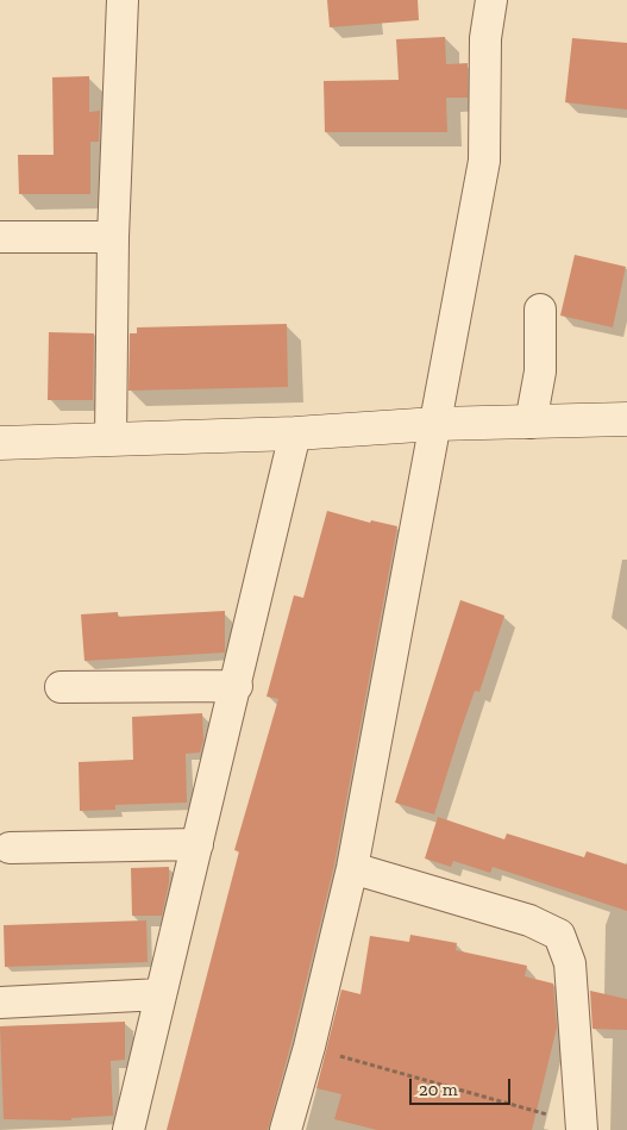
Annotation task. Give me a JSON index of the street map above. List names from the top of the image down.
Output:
{
  "scale_bar": "20 m"
}
